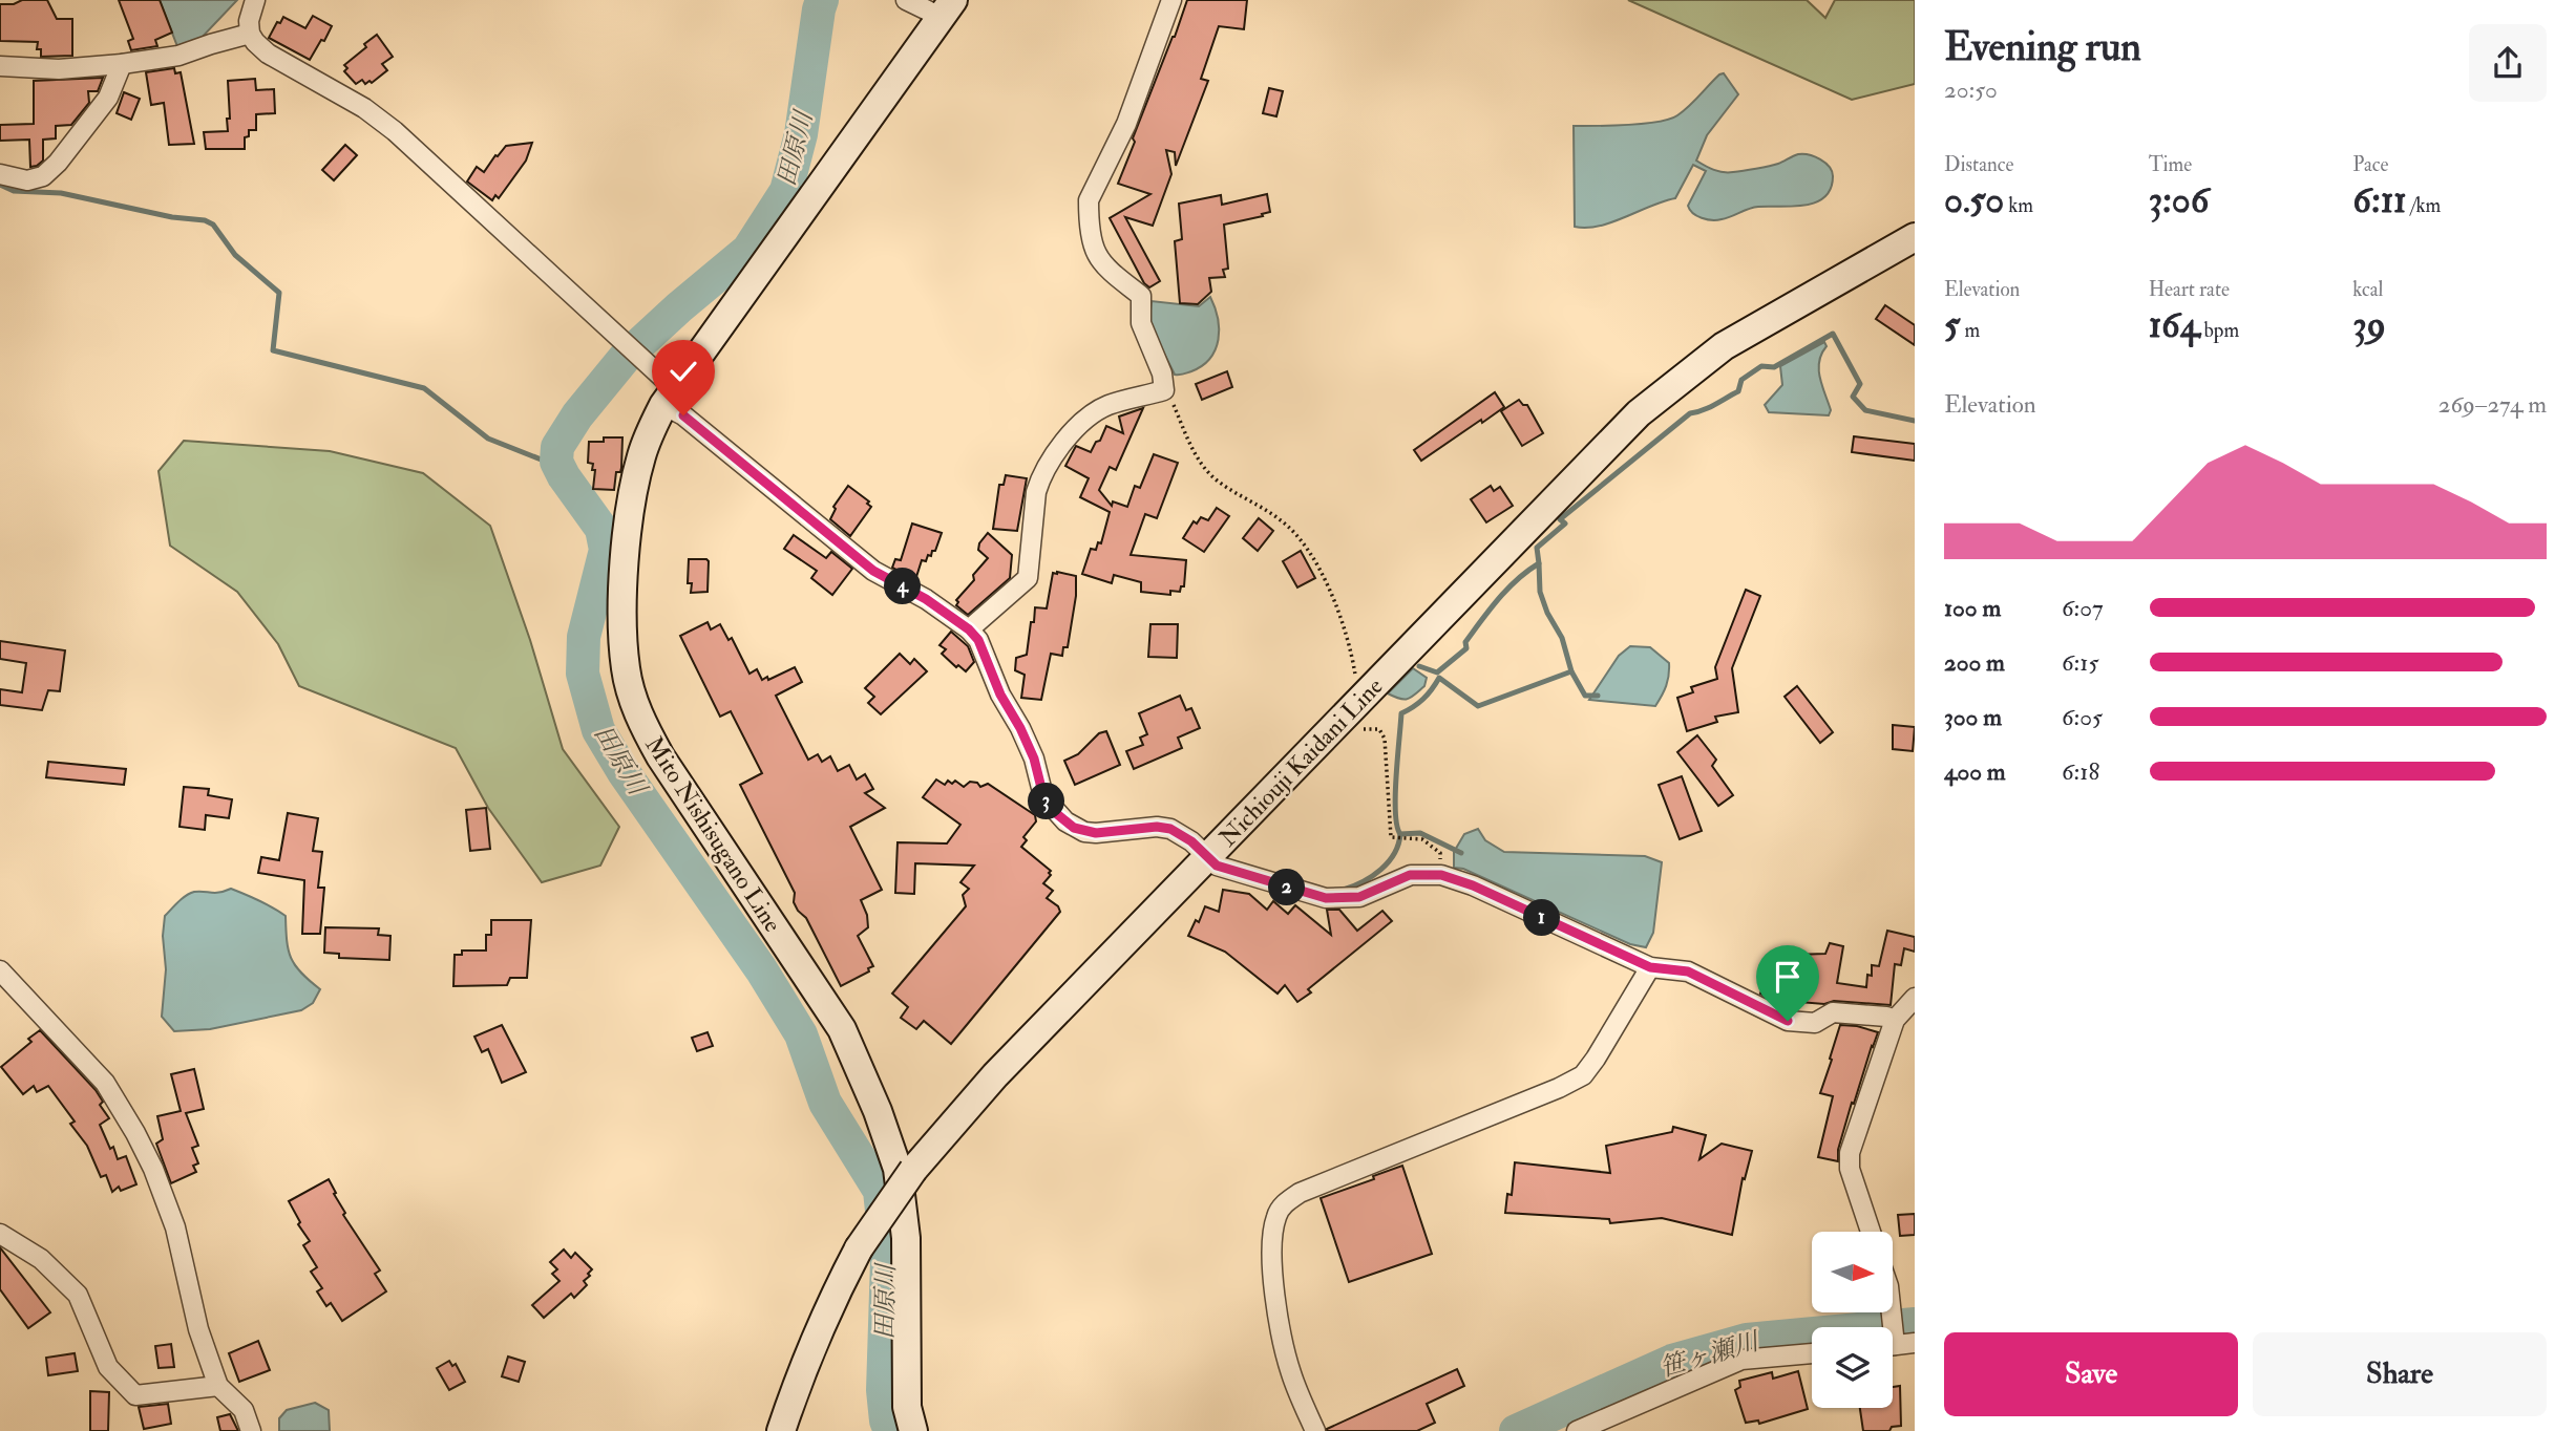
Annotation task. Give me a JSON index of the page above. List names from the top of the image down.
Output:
{
  "streets": {
    "main road": ["Nichiouji Kaidani Line", "Mito Nishisugano Line"]
  },
  "water": ["田原川", "笹ヶ瀬川"],
  "north": "right",
  "page": {
    "heading": ["Evening run", "20:50"],
    "stats": [
      ["Distance", "0.50 km"],
      ["Time", "3:06"],
      ["Pace", "6:11 /km"],
      ["Elevation", "5 m"],
      ["Heart rate", "164 bpm"],
      ["kcal", "39"]
    ],
    "chart": ["Elevation", "269–274 m"],
    "pins": [
      "4",
      "3",
      "2",
      "1"
    ],
    "list": [
      {
        "name": "100 m",
        "note": "6:07"
      },
      {
        "name": "200 m",
        "note": "6:15"
      },
      {
        "name": "300 m",
        "note": "6:05"
      },
      {
        "name": "400 m",
        "note": "6:18"
      }
    ],
    "buttons": ["Save", "Share"]
  }
}
